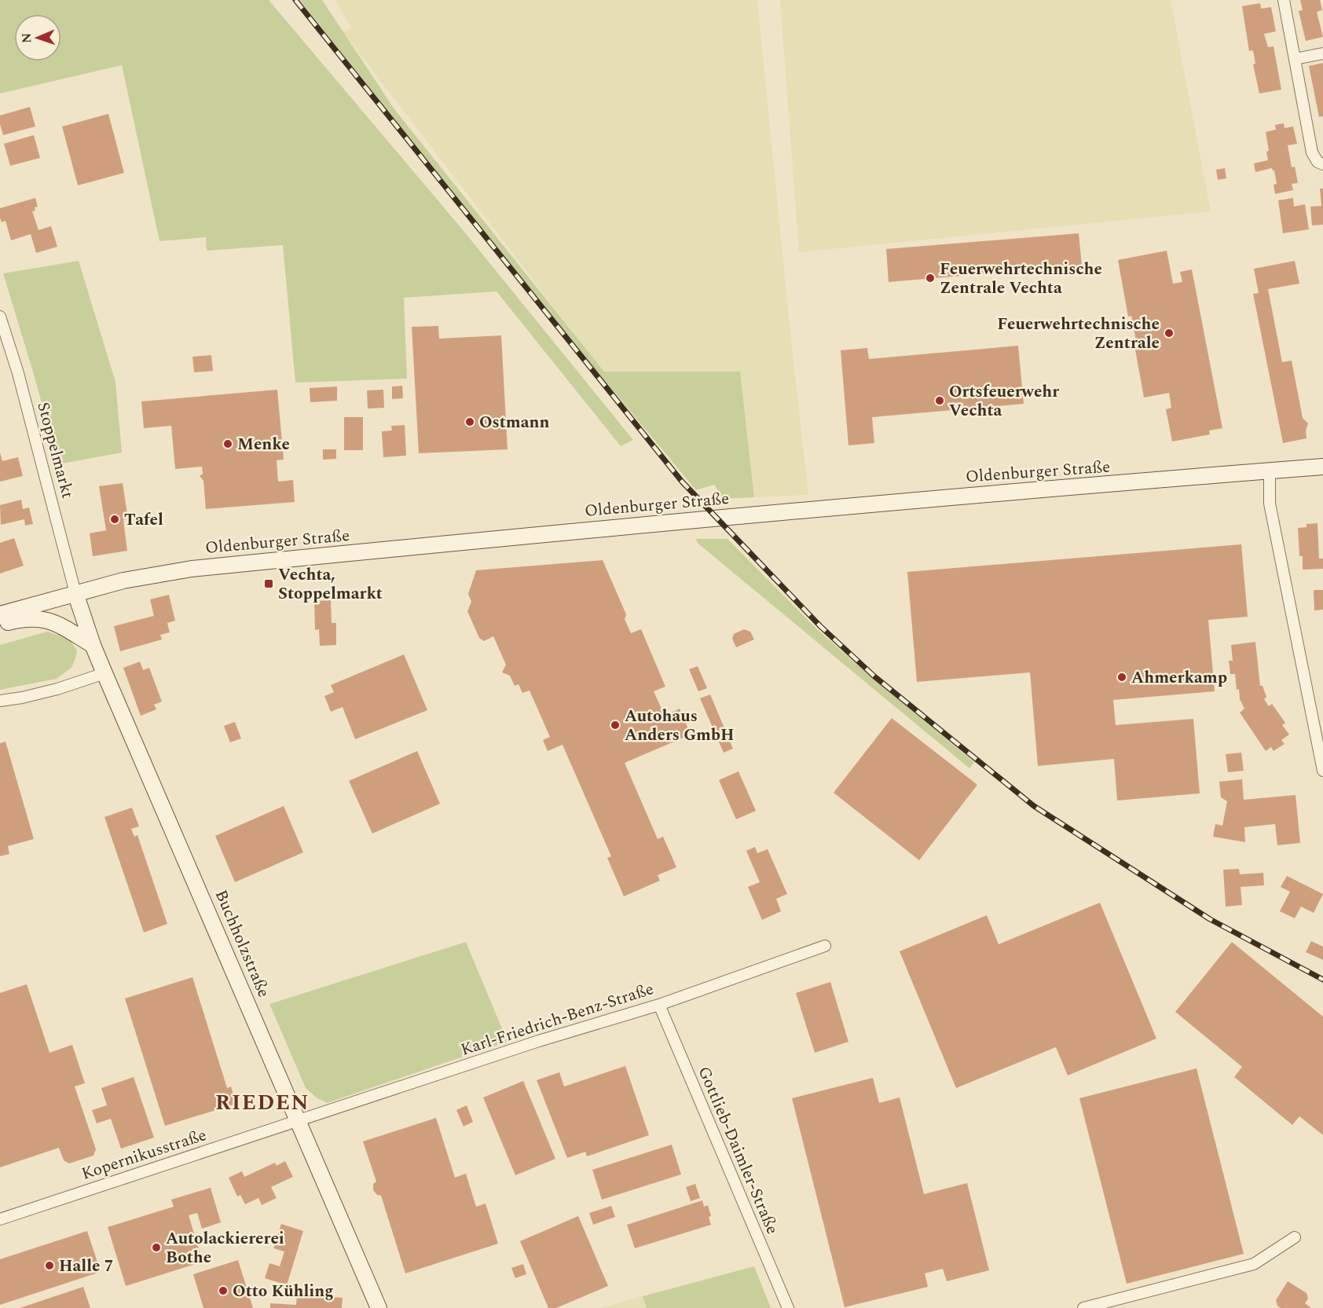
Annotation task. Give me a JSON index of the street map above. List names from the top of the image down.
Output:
{
  "streets": {
    "main road": ["Oldenburger Straße", "Buchholzstraße"],
    "street": [
      "Stoppelmarkt",
      "Karl-Friedrich-Benz-Straße",
      "Gottlieb-Daimler-Straße",
      "Kopernikusstraße"
    ]
  },
  "crossings": [
    ["Stoppelmarkt", "Oldenburger Straße"],
    ["Stoppelmarkt", "Buchholzstraße"],
    ["Oldenburger Straße", "Buchholzstraße"],
    ["Buchholzstraße", "Karl-Friedrich-Benz-Straße"],
    ["Buchholzstraße", "Kopernikusstraße"],
    ["Karl-Friedrich-Benz-Straße", "Gottlieb-Daimler-Straße"],
    ["Karl-Friedrich-Benz-Straße", "Kopernikusstraße"]
  ],
  "districts": ["RIEDEN"],
  "places": {
    "other": [
      "Feuerwehrtechnische Zentrale Vechta",
      "Feuerwehrtechnische Zentrale",
      "Ortsfeuerwehr Vechta",
      "Ostmann",
      "Menke",
      "Tafel",
      "Ahmerkamp",
      "Autohaus Anders GmbH",
      "Autolackiererei Bothe",
      "Halle 7",
      "Otto Kühling"
    ],
    "transit": ["Vechta, Stoppelmarkt"]
  },
  "north": "left"
}
